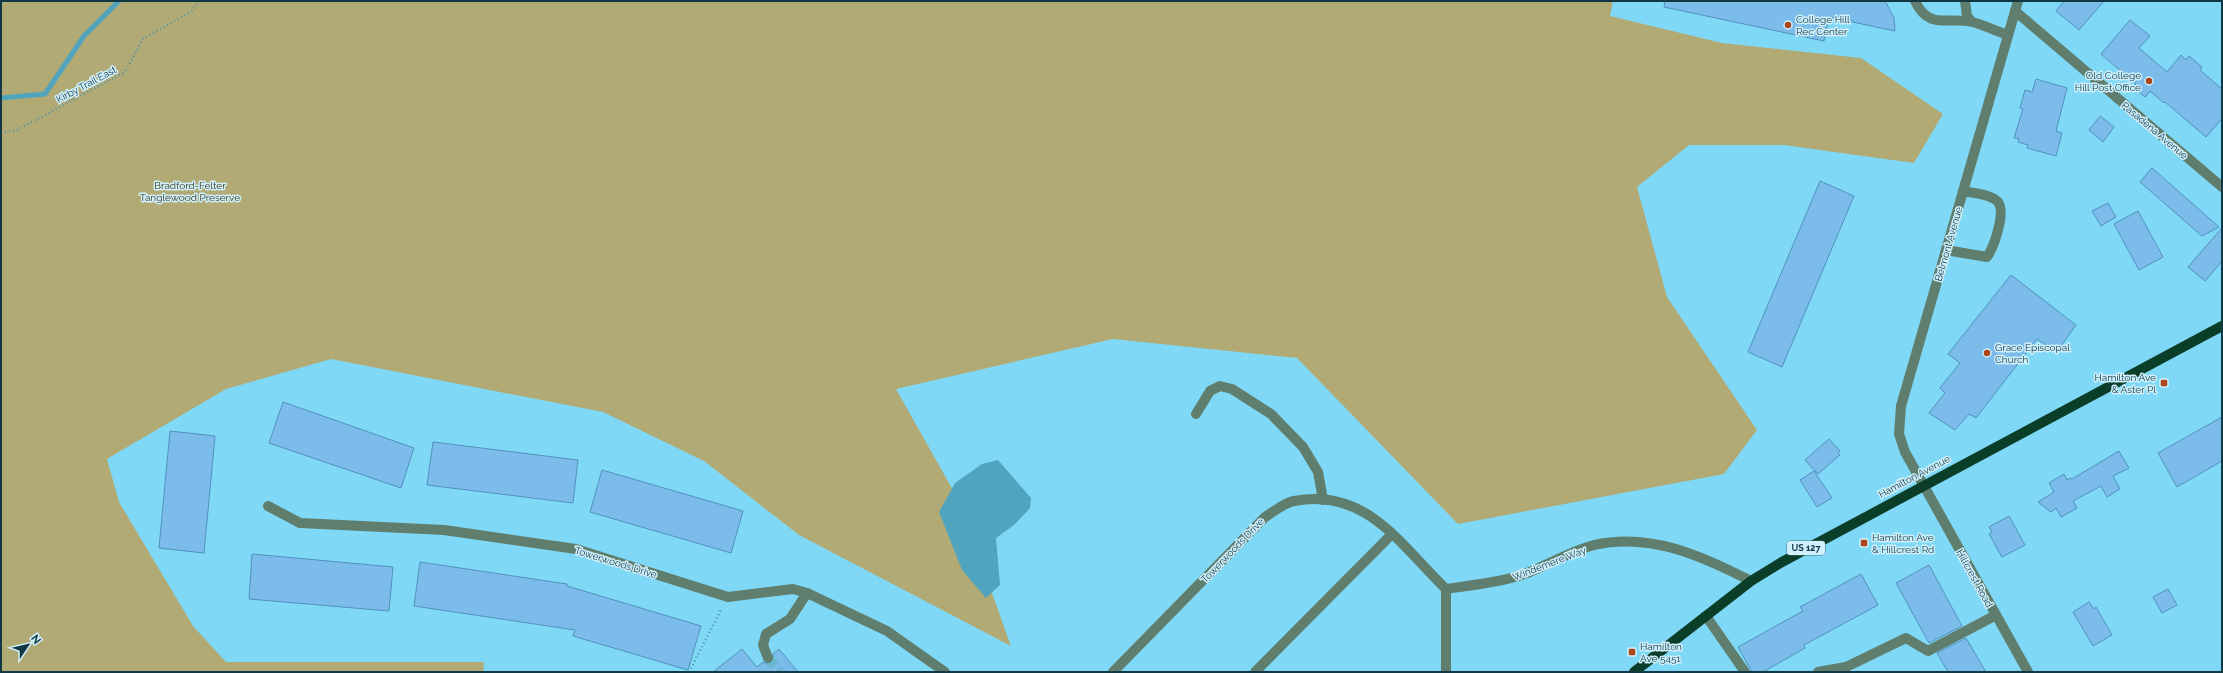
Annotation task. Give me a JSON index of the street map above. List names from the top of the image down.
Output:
{
  "streets": {
    "main road": ["Hamilton Avenue", "US 127"],
    "street": [
      "Pasadena Avenue",
      "Belmont Avenue",
      "Towerwoods Drive",
      "Windemere Way",
      "Hillcrest Road"
    ],
    "path": ["Kirby Trail East"]
  },
  "crossings": [
    ["Pasadena Avenue", "Belmont Avenue"],
    ["Belmont Avenue", "Hamilton Avenue"],
    ["Belmont Avenue", "Hillcrest Road"],
    ["Hamilton Avenue", "Windemere Way"],
    ["Hamilton Avenue", "Hillcrest Road"],
    ["Towerwoods Drive", "Windemere Way"]
  ],
  "parks": ["Bradford-Felter Tanglewood Preserve"],
  "places": {
    "other": ["College Hill Rec Center", "Old College Hill Post Office", "Grace Episcopal Church"],
    "transit": ["Hamilton Ave & Aster Pl", "Hamilton Ave & Hillcrest Rd", "Hamilton Ave 5451"]
  },
  "north": "top right"
}
